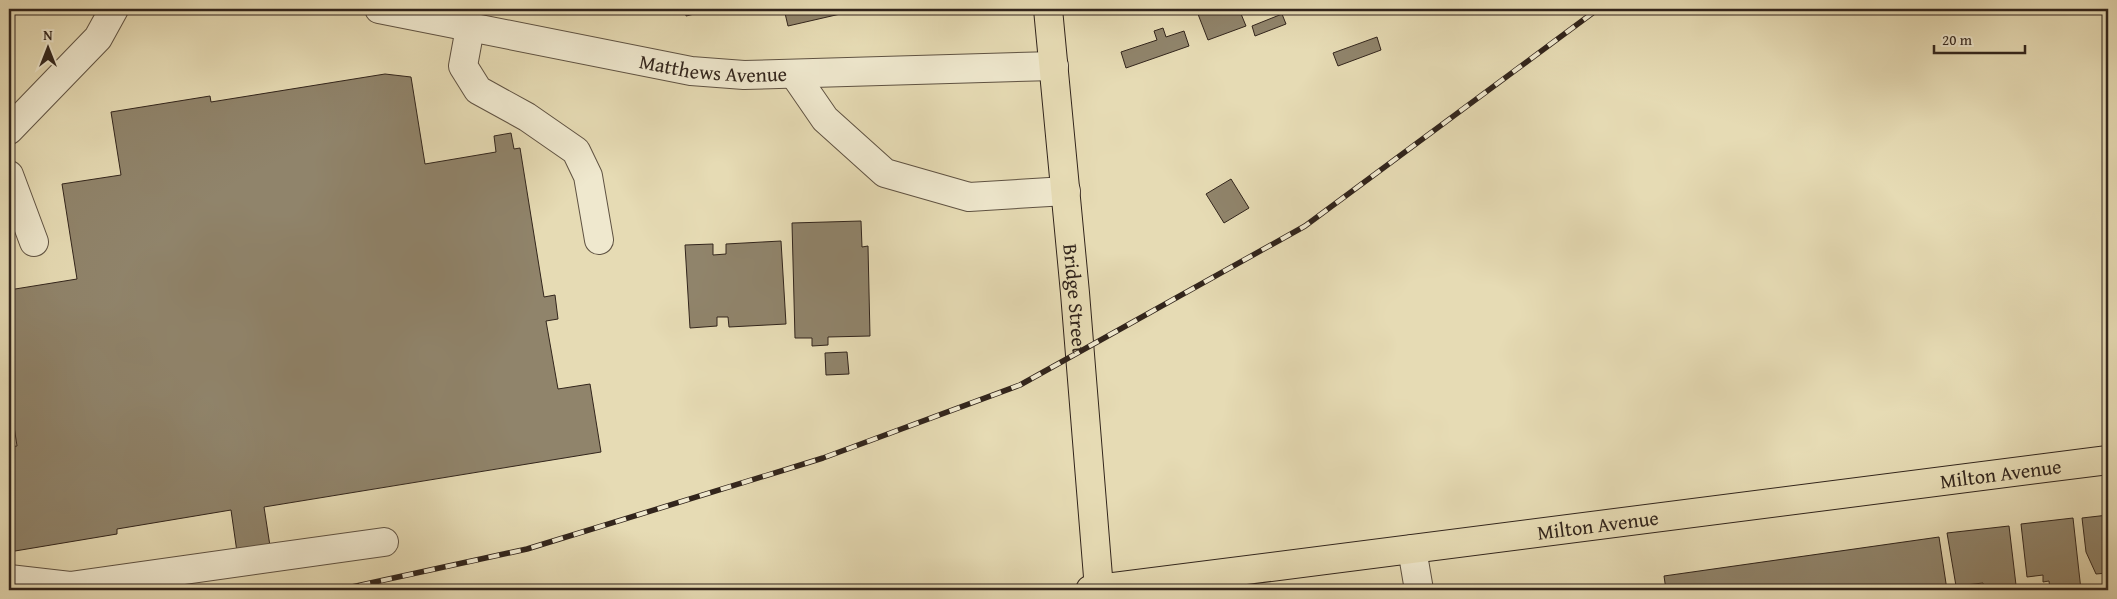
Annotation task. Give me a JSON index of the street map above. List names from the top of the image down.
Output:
{
  "streets": {
    "main road": ["Bridge Street", "Milton Avenue"],
    "street": ["Matthews Avenue"]
  },
  "crossings": [
    ["Matthews Avenue", "Bridge Street"],
    ["Bridge Street", "Milton Avenue"]
  ],
  "scale_bar": "20 m",
  "north": "top"
}
